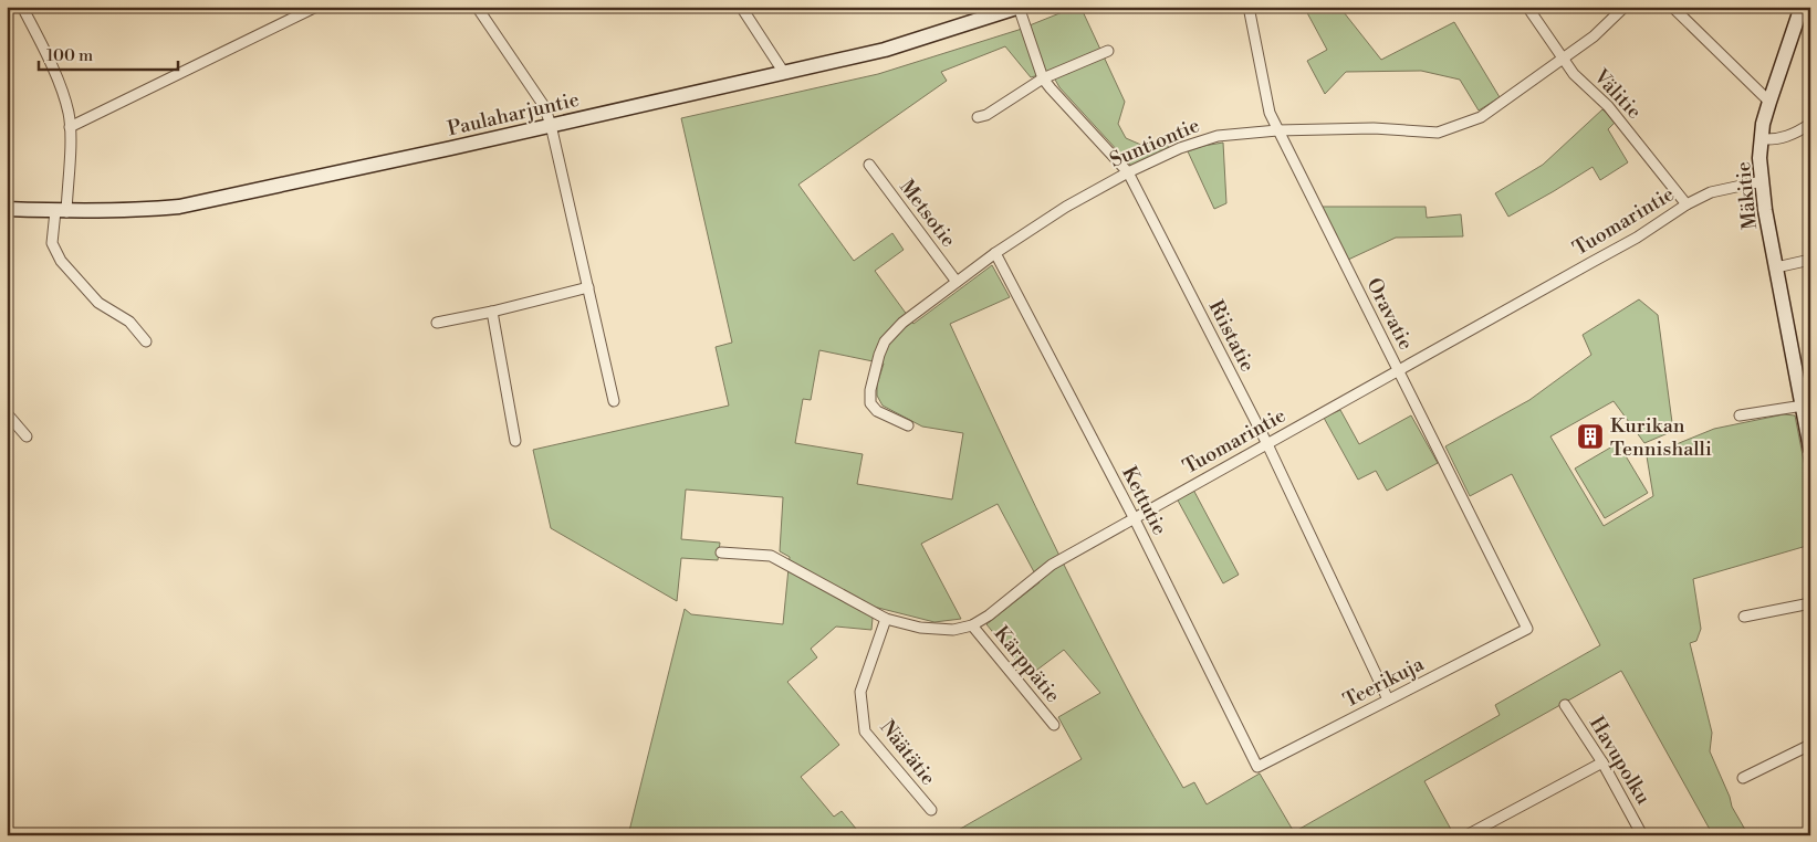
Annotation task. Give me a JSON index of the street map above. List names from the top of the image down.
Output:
{
  "streets": {
    "main road": ["Paulaharjuntie", "Mäkitie"],
    "street": [
      "Välitie",
      "Suntiontie",
      "Metsotie",
      "Tuomarintie",
      "Oravatie",
      "Riistatie",
      "Kettutie",
      "Kärppätie",
      "Teerikuja",
      "Näätätie",
      "Havupolku"
    ]
  },
  "crossings": [
    ["Välitie", "Suntiontie"],
    ["Välitie", "Tuomarintie"],
    ["Paulaharjuntie", "Riistatie"],
    ["Suntiontie", "Metsotie"],
    ["Suntiontie", "Oravatie"],
    ["Suntiontie", "Riistatie"],
    ["Suntiontie", "Kettutie"],
    ["Mäkitie", "Tuomarintie"],
    ["Tuomarintie", "Oravatie"],
    ["Tuomarintie", "Riistatie"],
    ["Tuomarintie", "Kettutie"],
    ["Tuomarintie", "Kärppätie"],
    ["Tuomarintie", "Näätätie"],
    ["Oravatie", "Teerikuja"],
    ["Riistatie", "Teerikuja"],
    ["Kettutie", "Teerikuja"]
  ],
  "places": {
    "building": ["Kurikan Tennishalli"]
  },
  "scale_bar": "100 m"
}
